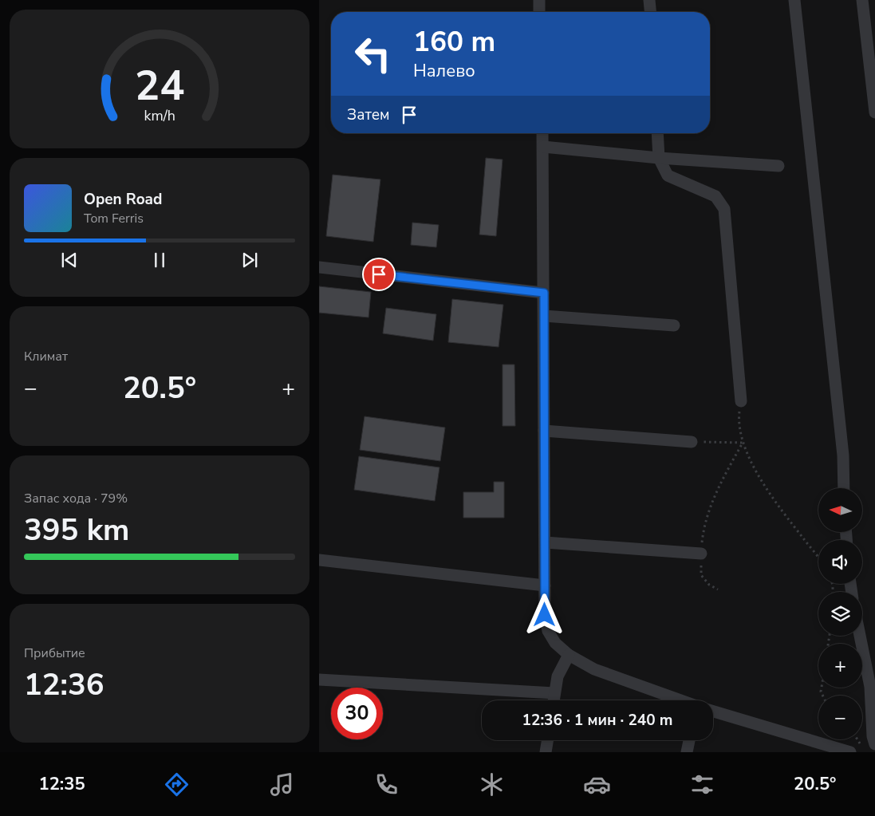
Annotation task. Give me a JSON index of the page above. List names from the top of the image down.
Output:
{
  "north": "left",
  "page": {
    "turn": ["160 m", "Налево"],
    "then": "Затем",
    "song": ["Open Road", "Tom Ferris"],
    "tile": [
      "Климат",
      ["Запас хода · 79%", "395 km"],
      ["Прибытие", "12:36"]
    ],
    "heat": ["−", "20.5°", "+"],
    "map_buttons": ["+", "−"],
    "limit": "30",
    "trip": "12:36 · 1 мин · 240 m",
    "tabs": ["12:35", "20.5°"],
    "gauge": ["24", "km/h"]
  }
}
